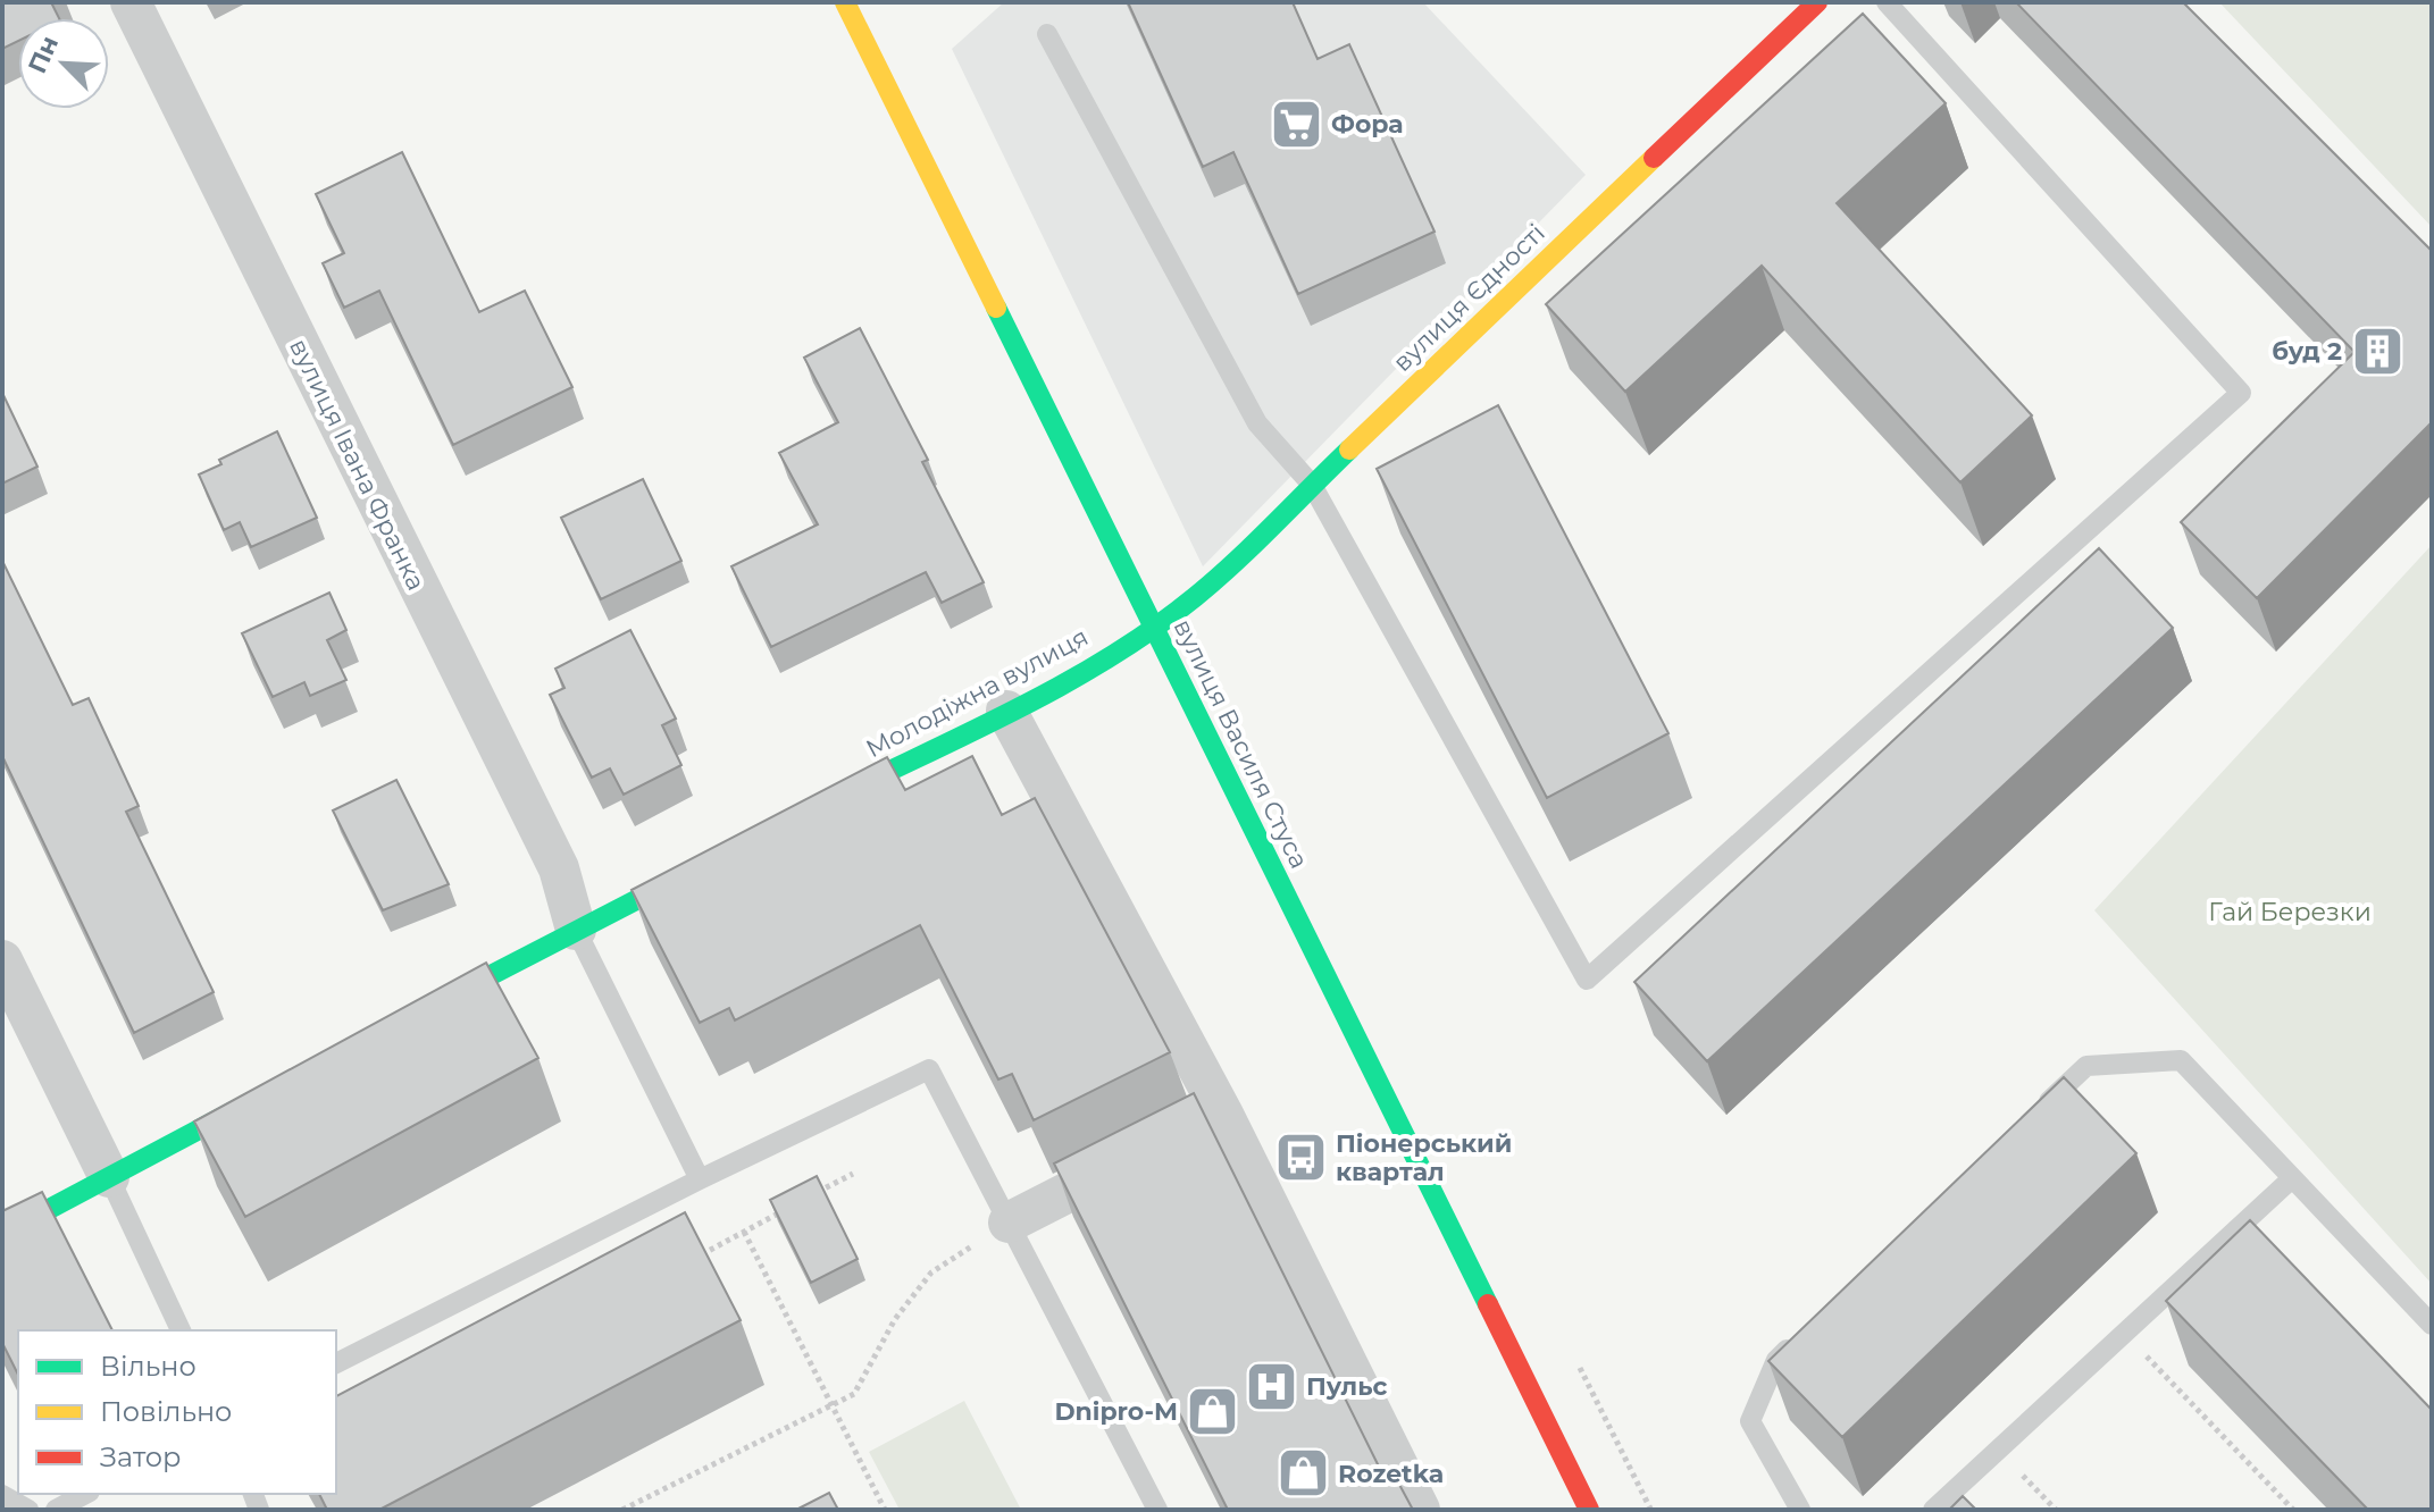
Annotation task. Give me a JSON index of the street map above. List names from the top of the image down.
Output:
{
  "streets": {
    "street": [
      "вулиця Єдності",
      "вулиця Івана Франка",
      "Молодіжна вулиця",
      "вулиця Василя Стуса"
    ]
  },
  "crossings": [
    ["вулиця Єдності", "Молодіжна вулиця"],
    ["вулиця Єдності", "вулиця Василя Стуса"],
    ["Молодіжна вулиця", "вулиця Василя Стуса"]
  ],
  "parks": ["Гай Березки"],
  "places": {
    "supermarket": ["Фора"],
    "building": ["буд 2"],
    "bus stop": ["Піонерський квартал"],
    "hospital": ["Пульс"],
    "shop": ["Dnipro-M", "Rozetka"]
  },
  "legend": ["Вільно", "Повільно", "Затор"],
  "north": "top left"
}
